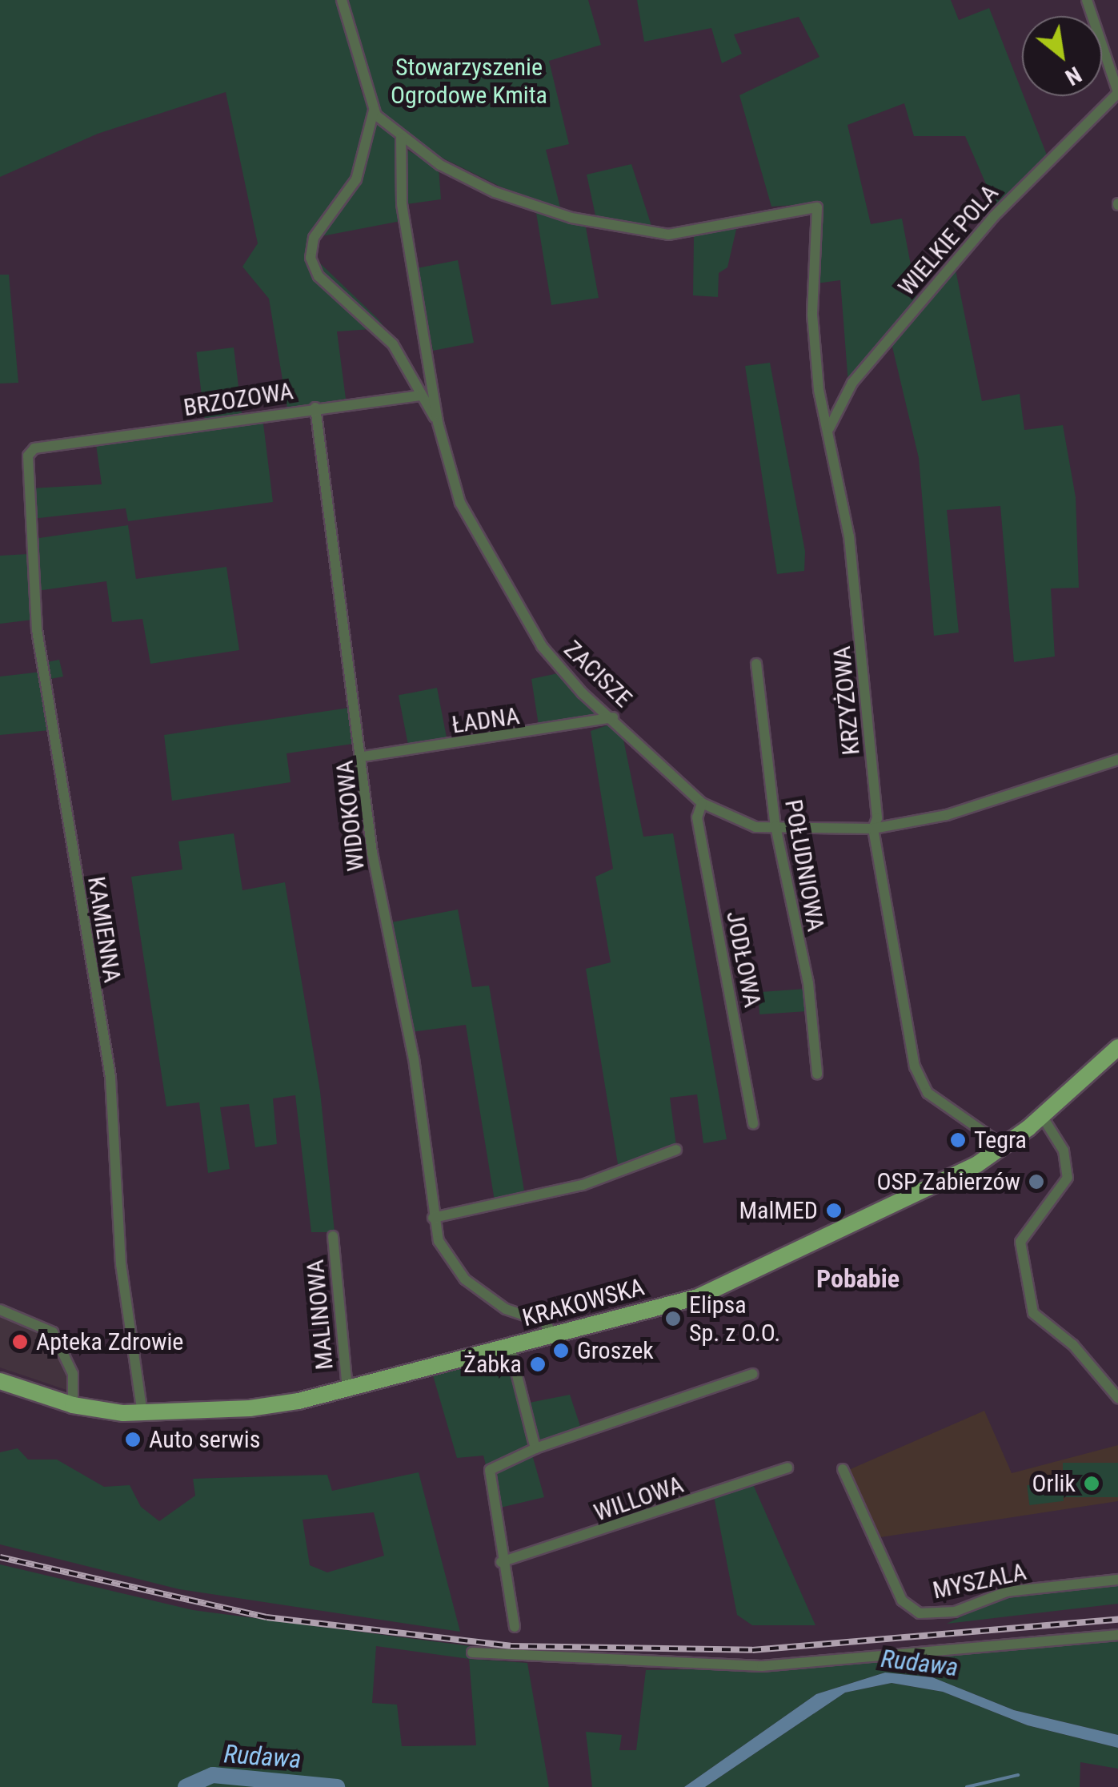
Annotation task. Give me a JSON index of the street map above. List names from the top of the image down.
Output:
{
  "streets": {
    "main road": ["KRAKOWSKA"],
    "street": [
      "WIELKIE POLA",
      "BRZOZOWA",
      "ZACISZE",
      "KRZYŻOWA",
      "ŁADNA",
      "WIDOKOWA",
      "POŁUDNIOWA",
      "KAMIENNA",
      "JODŁOWA",
      "MALINOWA",
      "WILLOWA",
      "MYSZALA"
    ]
  },
  "crossings": [
    ["WIELKIE POLA", "KRZYŻOWA"],
    ["BRZOZOWA", "WIDOKOWA"],
    ["BRZOZOWA", "KAMIENNA"],
    ["ZACISZE", "KRZYŻOWA"],
    ["ZACISZE", "ŁADNA"],
    ["ZACISZE", "POŁUDNIOWA"],
    ["ZACISZE", "JODŁOWA"],
    ["KRZYŻOWA", "KRAKOWSKA"],
    ["ŁADNA", "WIDOKOWA"],
    ["WIDOKOWA", "KRAKOWSKA"],
    ["KAMIENNA", "KRAKOWSKA"],
    ["KRAKOWSKA", "MALINOWA"]
  ],
  "districts": ["Pobabie"],
  "water": ["Rudawa"],
  "parks": ["Stowarzyszenie Ogrodowe Kmita"],
  "places": [
    "Tegra",
    "OSP Zabierzów",
    "MalMED",
    "Elipsa Sp. z O.O.",
    "Apteka Zdrowie",
    "Groszek",
    "Żabka",
    "Auto serwis",
    "Orlik"
  ],
  "north": "bottom right"
}
